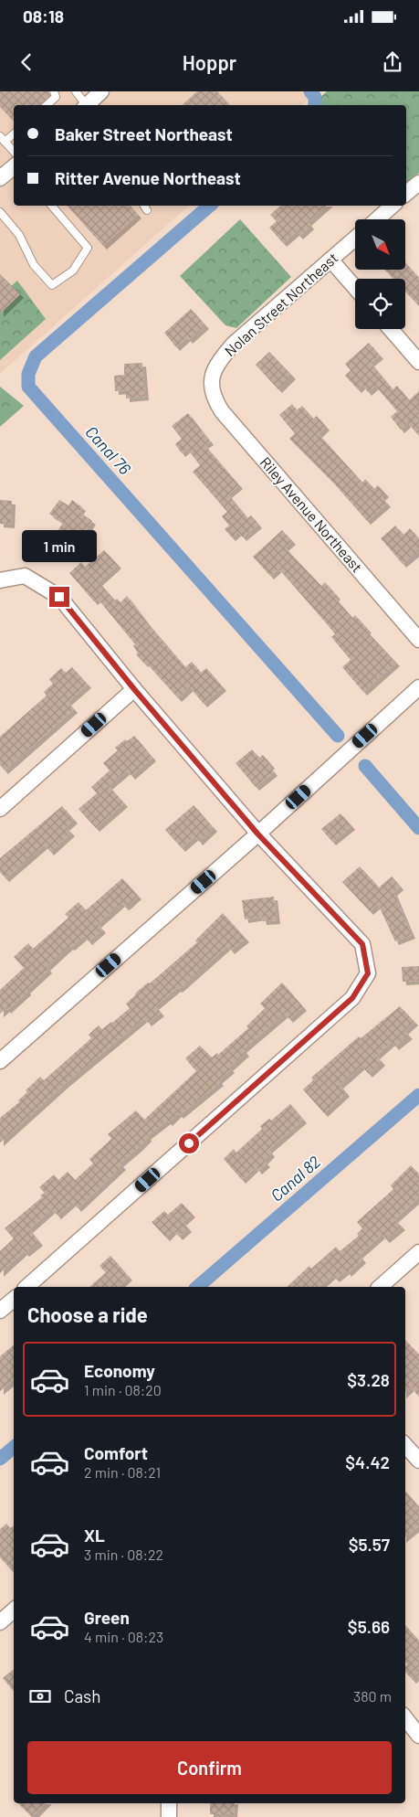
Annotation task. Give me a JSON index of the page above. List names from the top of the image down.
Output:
{
  "streets": {
    "street": ["Nolan Street Northeast", "Riley Avenue Northeast"]
  },
  "crossings": [
    ["Nolan Street Northeast", "Riley Avenue Northeast"]
  ],
  "water": ["Canal 76", "Canal 82"],
  "north": "bottom right",
  "page": {
    "status": "08:18",
    "header": "Hoppr",
    "banner": ["Baker Street Northeast", "Ritter Avenue Northeast"],
    "bubble": "1 min",
    "heading": "Choose a ride",
    "list": [
      {
        "name": "Economy",
        "note": "1 min · 08:20",
        "value": "$3.28"
      },
      {
        "name": "Comfort",
        "note": "2 min · 08:21",
        "value": "$4.42"
      },
      {
        "name": "XL",
        "note": "3 min · 08:22",
        "value": "$5.57"
      },
      {
        "name": "Green",
        "note": "4 min · 08:23",
        "value": "$5.66"
      }
    ],
    "pay": ["Cash", "380 m"],
    "buttons": "Confirm"
  }
}
